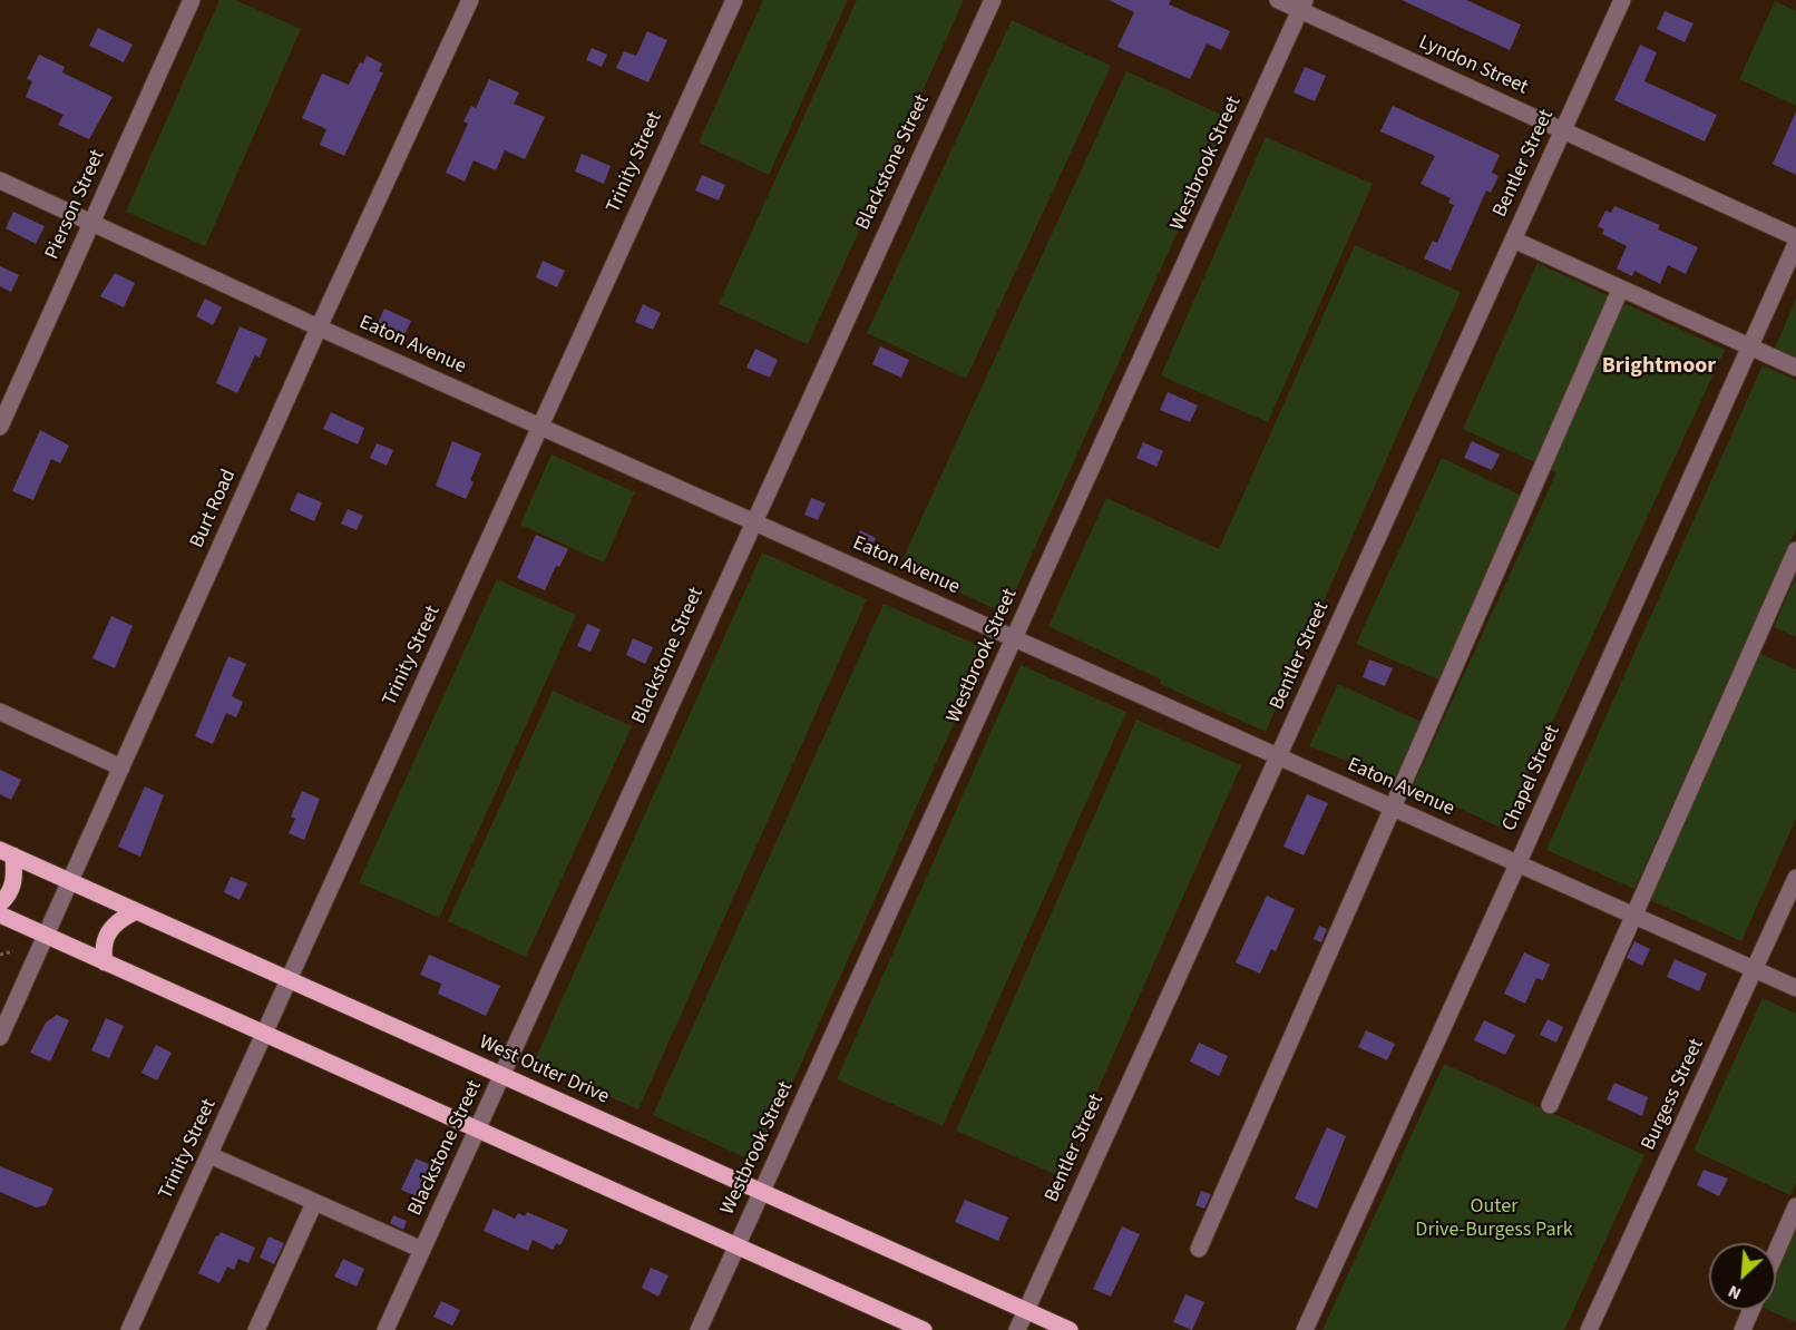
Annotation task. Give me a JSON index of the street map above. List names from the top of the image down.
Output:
{
  "streets": {
    "main road": ["West Outer Drive"],
    "street": [
      "Lyndon Street",
      "Trinity Street",
      "Blackstone Street",
      "Westbrook Street",
      "Bentler Street",
      "Pierson Street",
      "Eaton Avenue",
      "Burt Road",
      "Chapel Street",
      "Burgess Street"
    ]
  },
  "crossings": [
    ["Lyndon Street", "Westbrook Street"],
    ["Lyndon Street", "Bentler Street"],
    ["Trinity Street", "Eaton Avenue"],
    ["Trinity Street", "West Outer Drive"],
    ["Blackstone Street", "Eaton Avenue"],
    ["Blackstone Street", "West Outer Drive"],
    ["Westbrook Street", "Eaton Avenue"],
    ["Westbrook Street", "West Outer Drive"],
    ["Bentler Street", "Eaton Avenue"],
    ["Bentler Street", "West Outer Drive"],
    ["Pierson Street", "Eaton Avenue"],
    ["Eaton Avenue", "Burt Road"],
    ["Eaton Avenue", "Chapel Street"],
    ["Eaton Avenue", "Burgess Street"],
    ["Burt Road", "West Outer Drive"]
  ],
  "districts": ["Brightmoor"],
  "parks": ["Outer Drive-Burgess Park"],
  "north": "bottom left"
}
